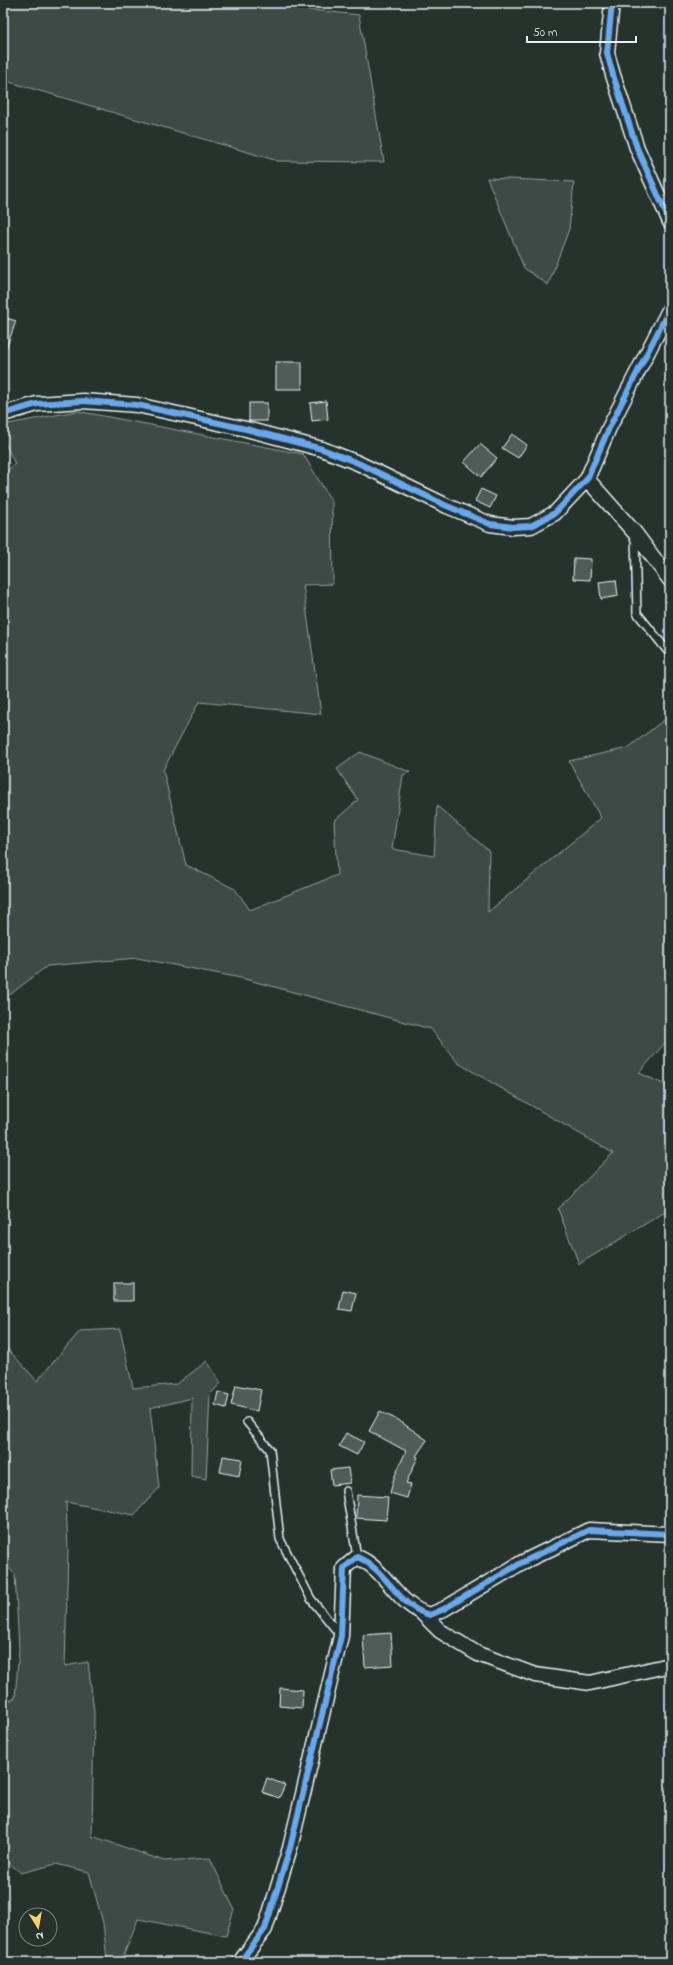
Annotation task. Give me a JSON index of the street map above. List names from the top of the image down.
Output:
{
  "scale_bar": "50 m",
  "north": "bottom"
}
